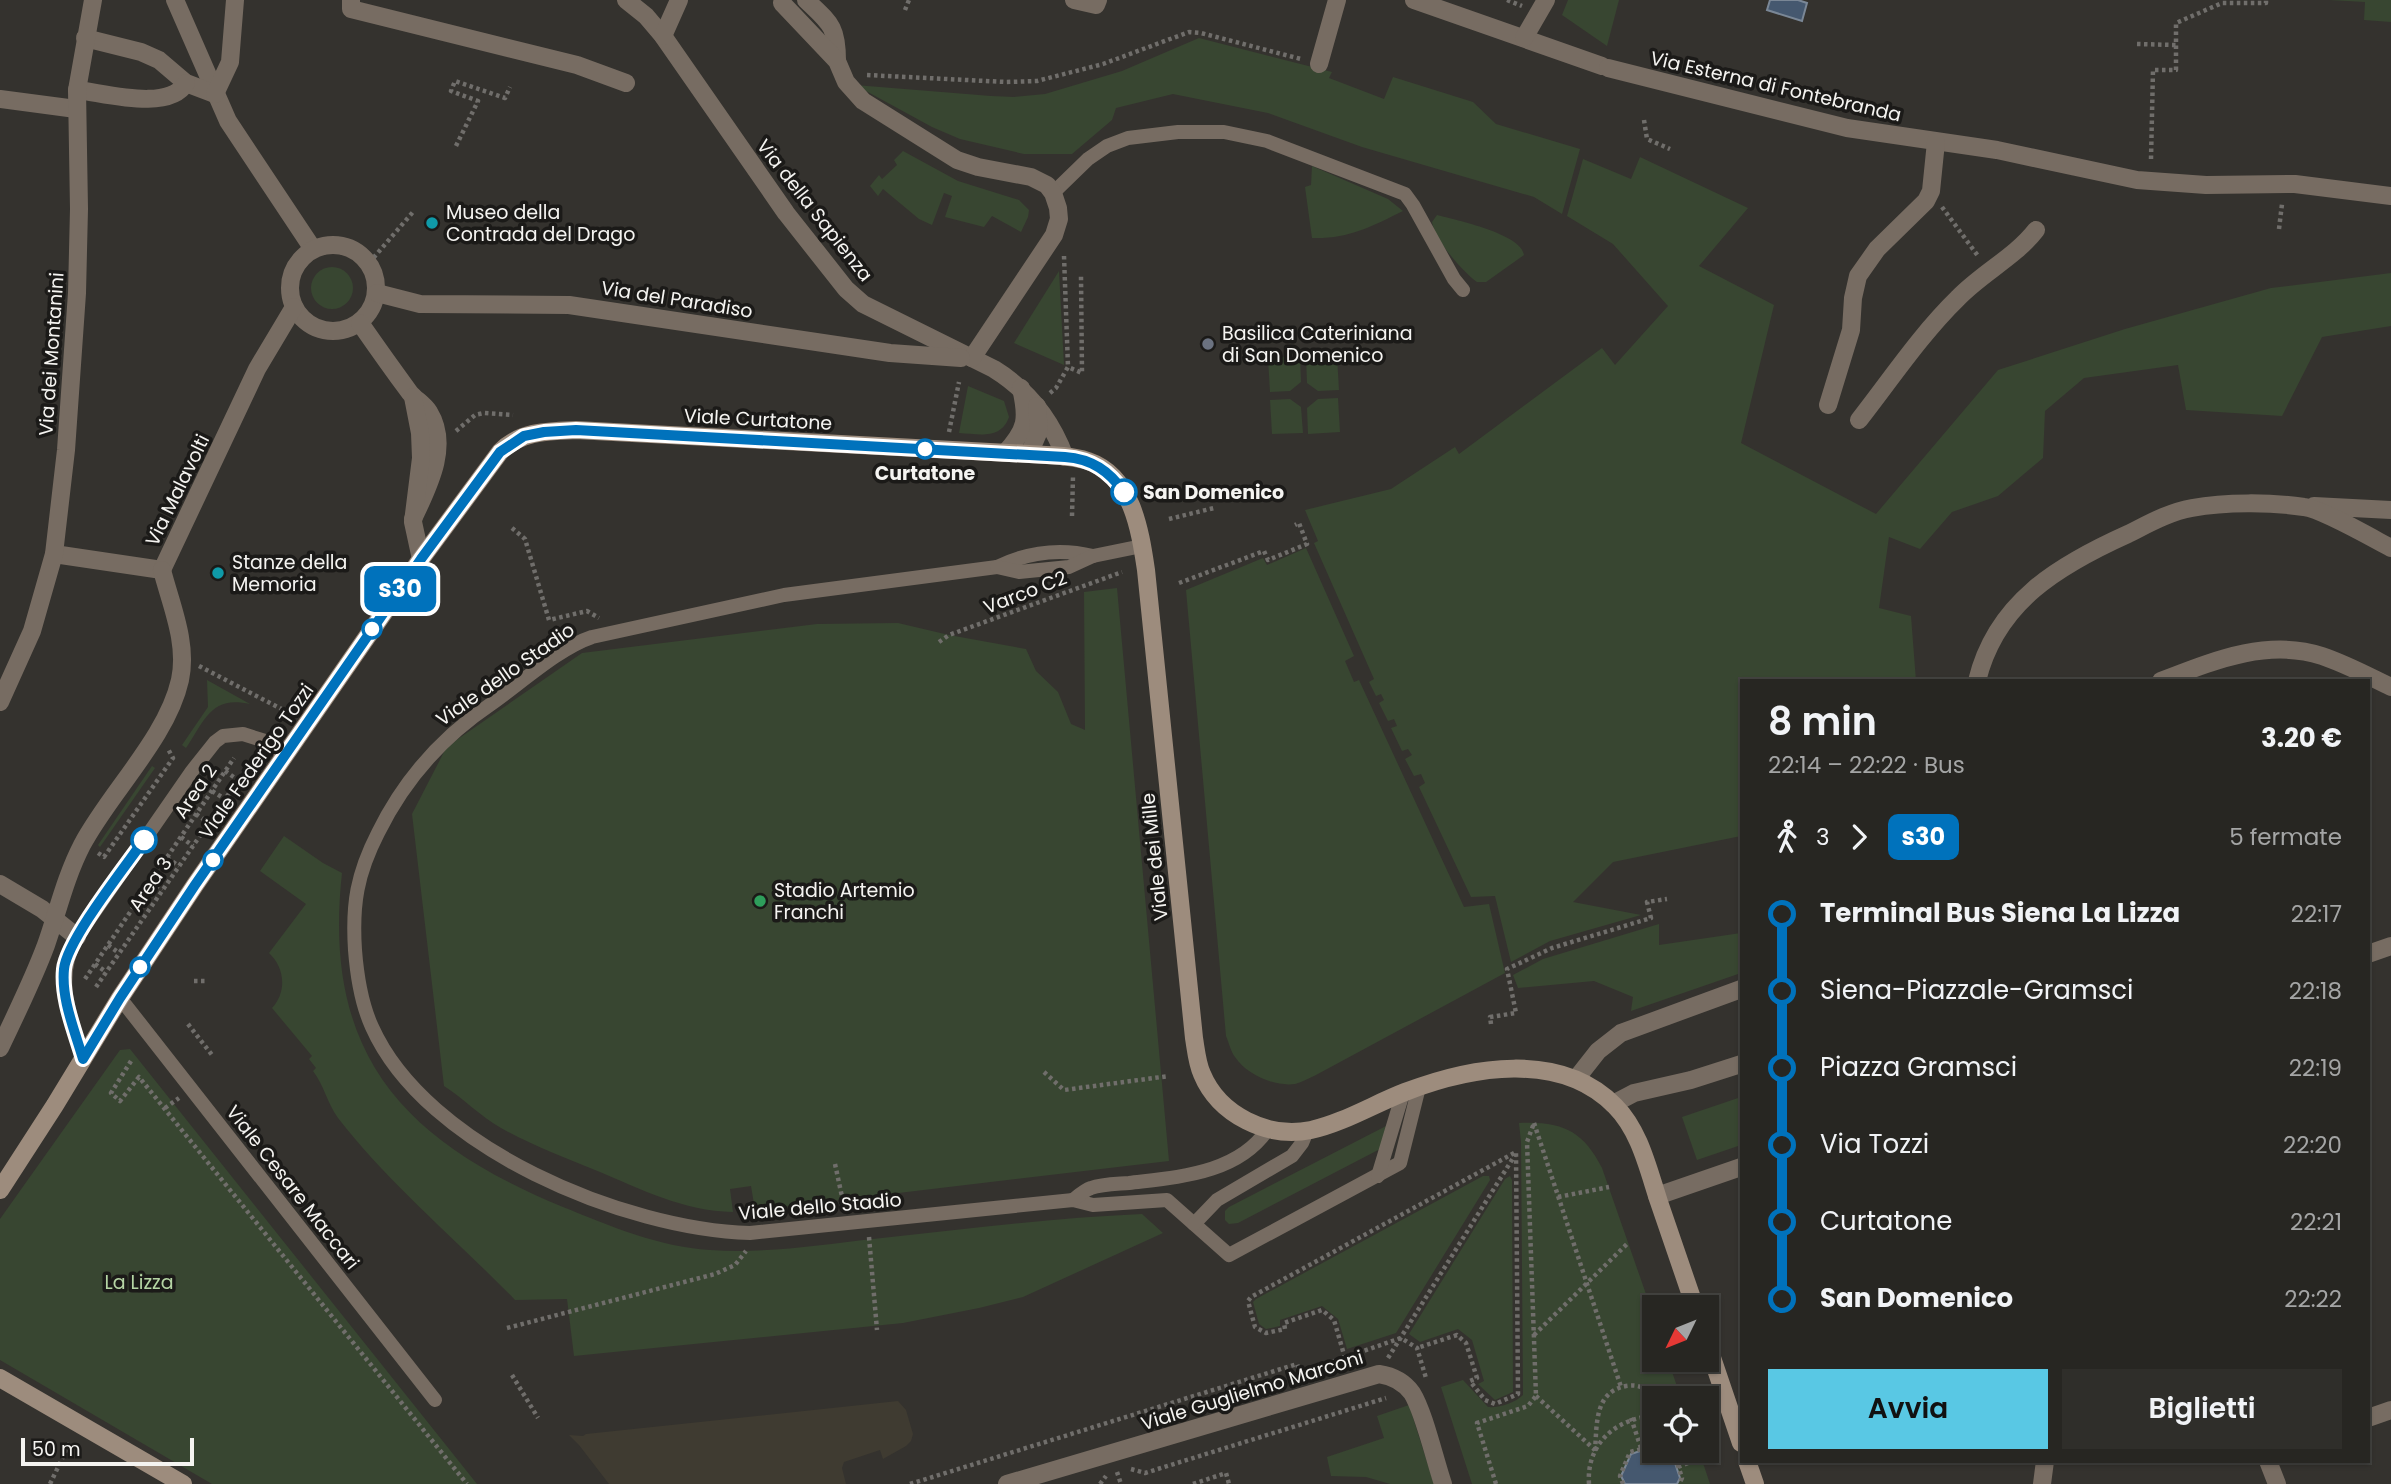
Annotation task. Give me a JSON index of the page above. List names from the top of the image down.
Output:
{
  "streets": {
    "street": [
      "Via Esterna di Fontebranda",
      "Via della Sapienza",
      "Via del Paradiso",
      "Via dei Montanini",
      "Viale Curtatone",
      "Via Malavolti",
      "Viale Federigo Tozzi",
      "Viale dei Mille",
      "Viale Guglielmo Marconi"
    ],
    "lane": ["Viale dello Stadio", "Viale Cesare Maccari"],
    "path": ["Varco C2", "Area 2", "Area 3"]
  },
  "crossings": [
    ["Via della Sapienza", "Via del Paradiso"],
    ["Via della Sapienza", "Viale Curtatone"],
    ["Via del Paradiso", "Via Malavolti"],
    ["Viale Curtatone", "Viale dello Stadio"],
    ["Viale Curtatone", "Viale Federigo Tozzi"],
    ["Viale Curtatone", "Viale dei Mille"],
    ["Viale dello Stadio", "Viale dei Mille"],
    ["Viale Federigo Tozzi", "Viale Cesare Maccari"]
  ],
  "parks": ["La Lizza"],
  "places": [
    "Museo della Contrada del Drago",
    "Basilica Cateriniana di San Domenico",
    "Curtatone",
    "San Domenico",
    "Stanze della Memoria",
    "Stadio Artemio Franchi"
  ],
  "lines": ["bus line s30"],
  "scale_bar": "50 m",
  "north": "bottom left",
  "page": {
    "on_map": "s30",
    "heading": ["8 min", "22:14 – 22:22 · Bus", "3.20 €"],
    "legs": ["3", "s30", "5 fermate"],
    "list": [
      {
        "name": "Terminal Bus Siena La Lizza",
        "value": "22:17"
      },
      {
        "name": "Siena-Piazzale-Gramsci",
        "value": "22:18"
      },
      {
        "name": "Piazza Gramsci",
        "value": "22:19"
      },
      {
        "name": "Via Tozzi",
        "value": "22:20"
      },
      {
        "name": "Curtatone",
        "value": "22:21"
      },
      {
        "name": "San Domenico",
        "value": "22:22"
      }
    ],
    "buttons": ["Avvia", "Biglietti"],
    "scale": "50 m"
  }
}
